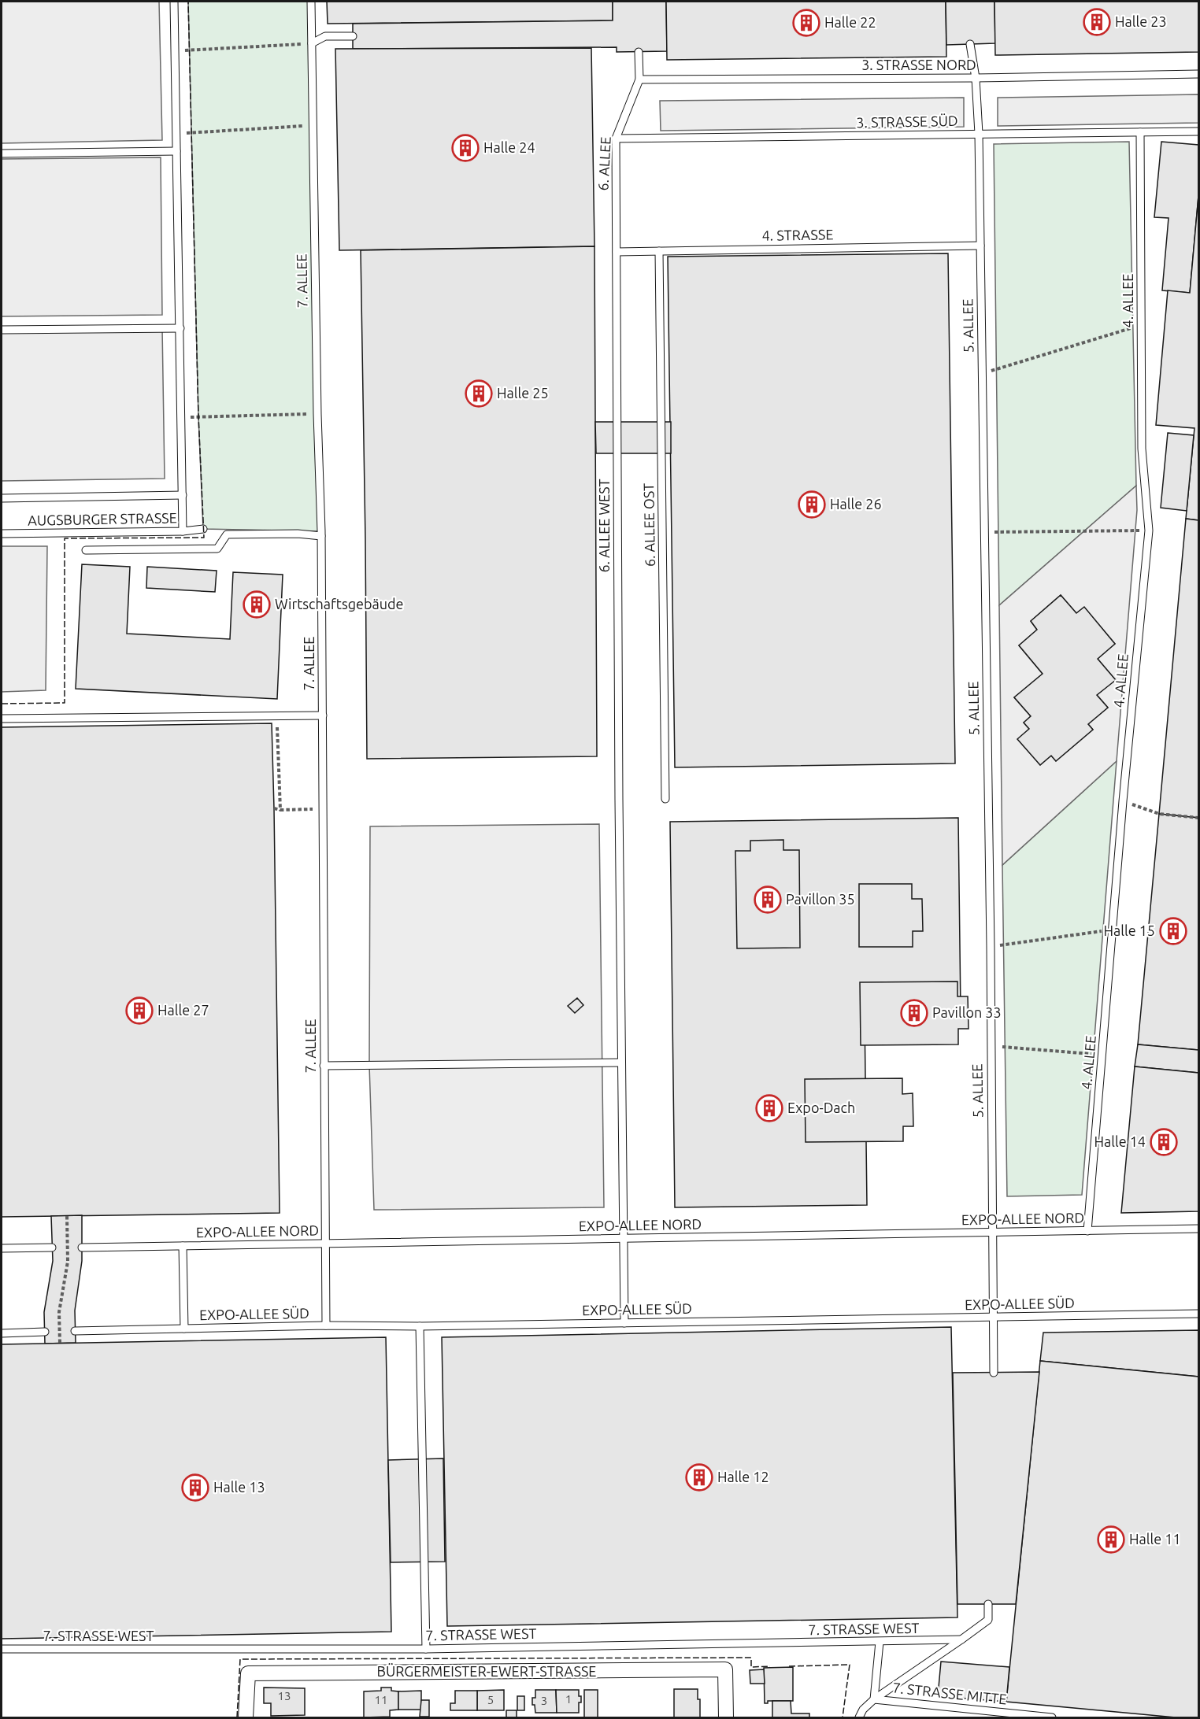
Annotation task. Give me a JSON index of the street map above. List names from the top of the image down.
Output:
{
  "streets": {
    "street": ["BÜRGERMEISTER-EWERT-STRASSE"],
    "lane": [
      "3. STRASSE NORD",
      "3. STRASSE SÜD",
      "6. ALLEE",
      "4. STRASSE",
      "7. ALLEE",
      "4. ALLEE",
      "5. ALLEE",
      "AUGSBURGER STRASSE",
      "6. ALLEE OST",
      "6. ALLEE WEST",
      "EXPO-ALLEE NORD",
      "EXPO-ALLEE SÜD",
      "7. STRASSE WEST",
      "7. STRASSE MITTE"
    ]
  },
  "crossings": [
    ["3. STRASSE NORD", "6. ALLEE"],
    ["3. STRASSE NORD", "5. ALLEE"],
    ["3. STRASSE SÜD", "6. ALLEE"],
    ["3. STRASSE SÜD", "4. ALLEE"],
    ["3. STRASSE SÜD", "5. ALLEE"],
    ["6. ALLEE", "4. STRASSE"],
    ["6. ALLEE", "6. ALLEE WEST"],
    ["4. STRASSE", "5. ALLEE"],
    ["4. STRASSE", "6. ALLEE OST"],
    ["4. STRASSE", "6. ALLEE WEST"],
    ["7. ALLEE", "EXPO-ALLEE NORD"],
    ["7. ALLEE", "EXPO-ALLEE SÜD"],
    ["4. ALLEE", "EXPO-ALLEE NORD"],
    ["5. ALLEE", "EXPO-ALLEE NORD"],
    ["5. ALLEE", "EXPO-ALLEE SÜD"],
    ["6. ALLEE WEST", "EXPO-ALLEE NORD"],
    ["6. ALLEE WEST", "EXPO-ALLEE SÜD"],
    ["7. STRASSE WEST", "7. STRASSE MITTE"]
  ],
  "places": {
    "building": [
      "Halle 23",
      "Halle 22",
      "Halle 24",
      "Halle 25",
      "Halle 26",
      "Wirtschaftsgebäude",
      "Pavillon 35",
      "Halle 15",
      "Halle 27",
      "Pavillon 33",
      "Expo-Dach",
      "Halle 14",
      "Halle 12",
      "Halle 13",
      "Halle 11"
    ]
  },
  "house_numbers": [
    "13",
    "1",
    "11",
    "5",
    "3"
  ]
}
